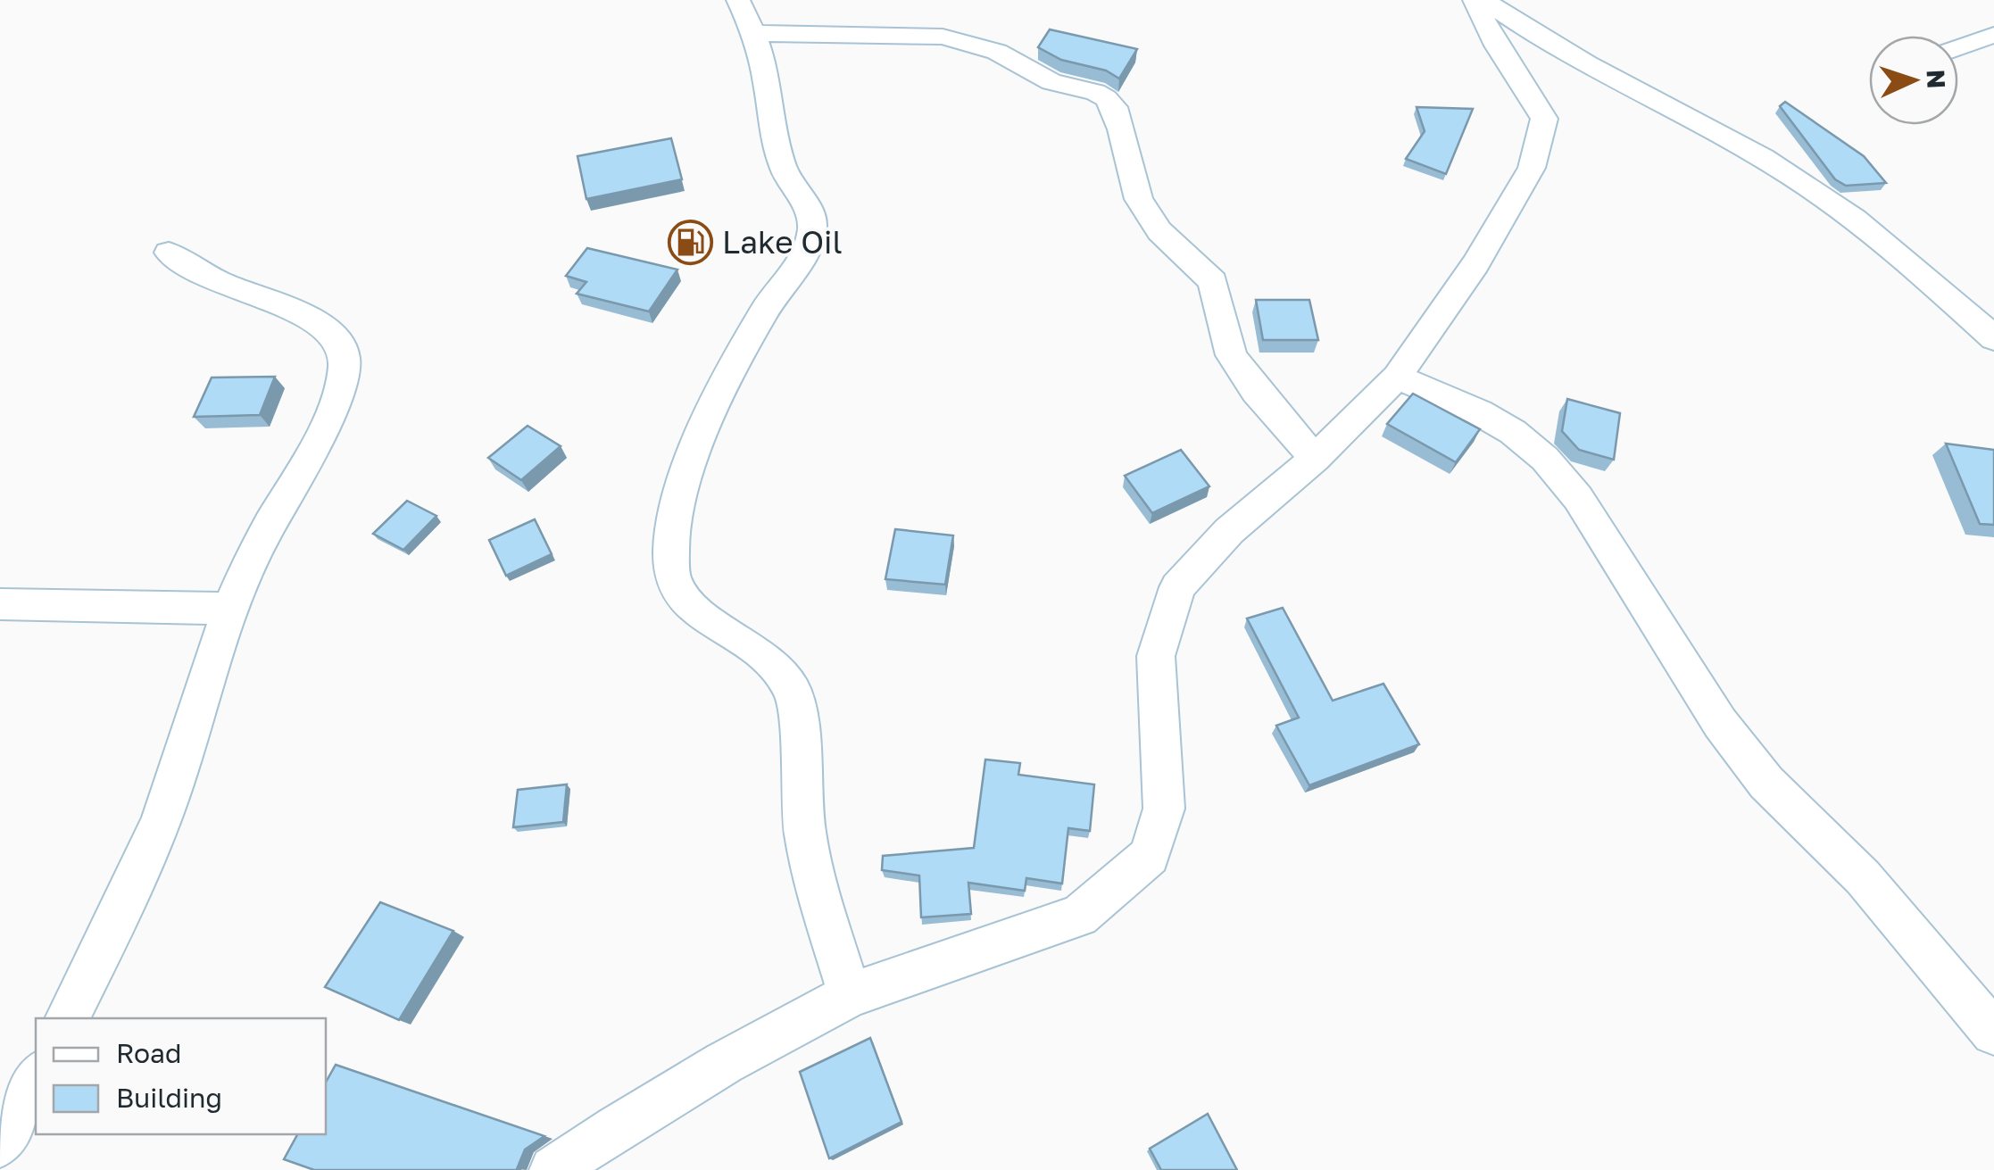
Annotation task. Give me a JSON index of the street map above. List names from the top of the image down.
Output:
{
  "places": {
    "fuel station": ["Lake Oil"]
  },
  "legend": ["Road", "Building"],
  "north": "right"
}
